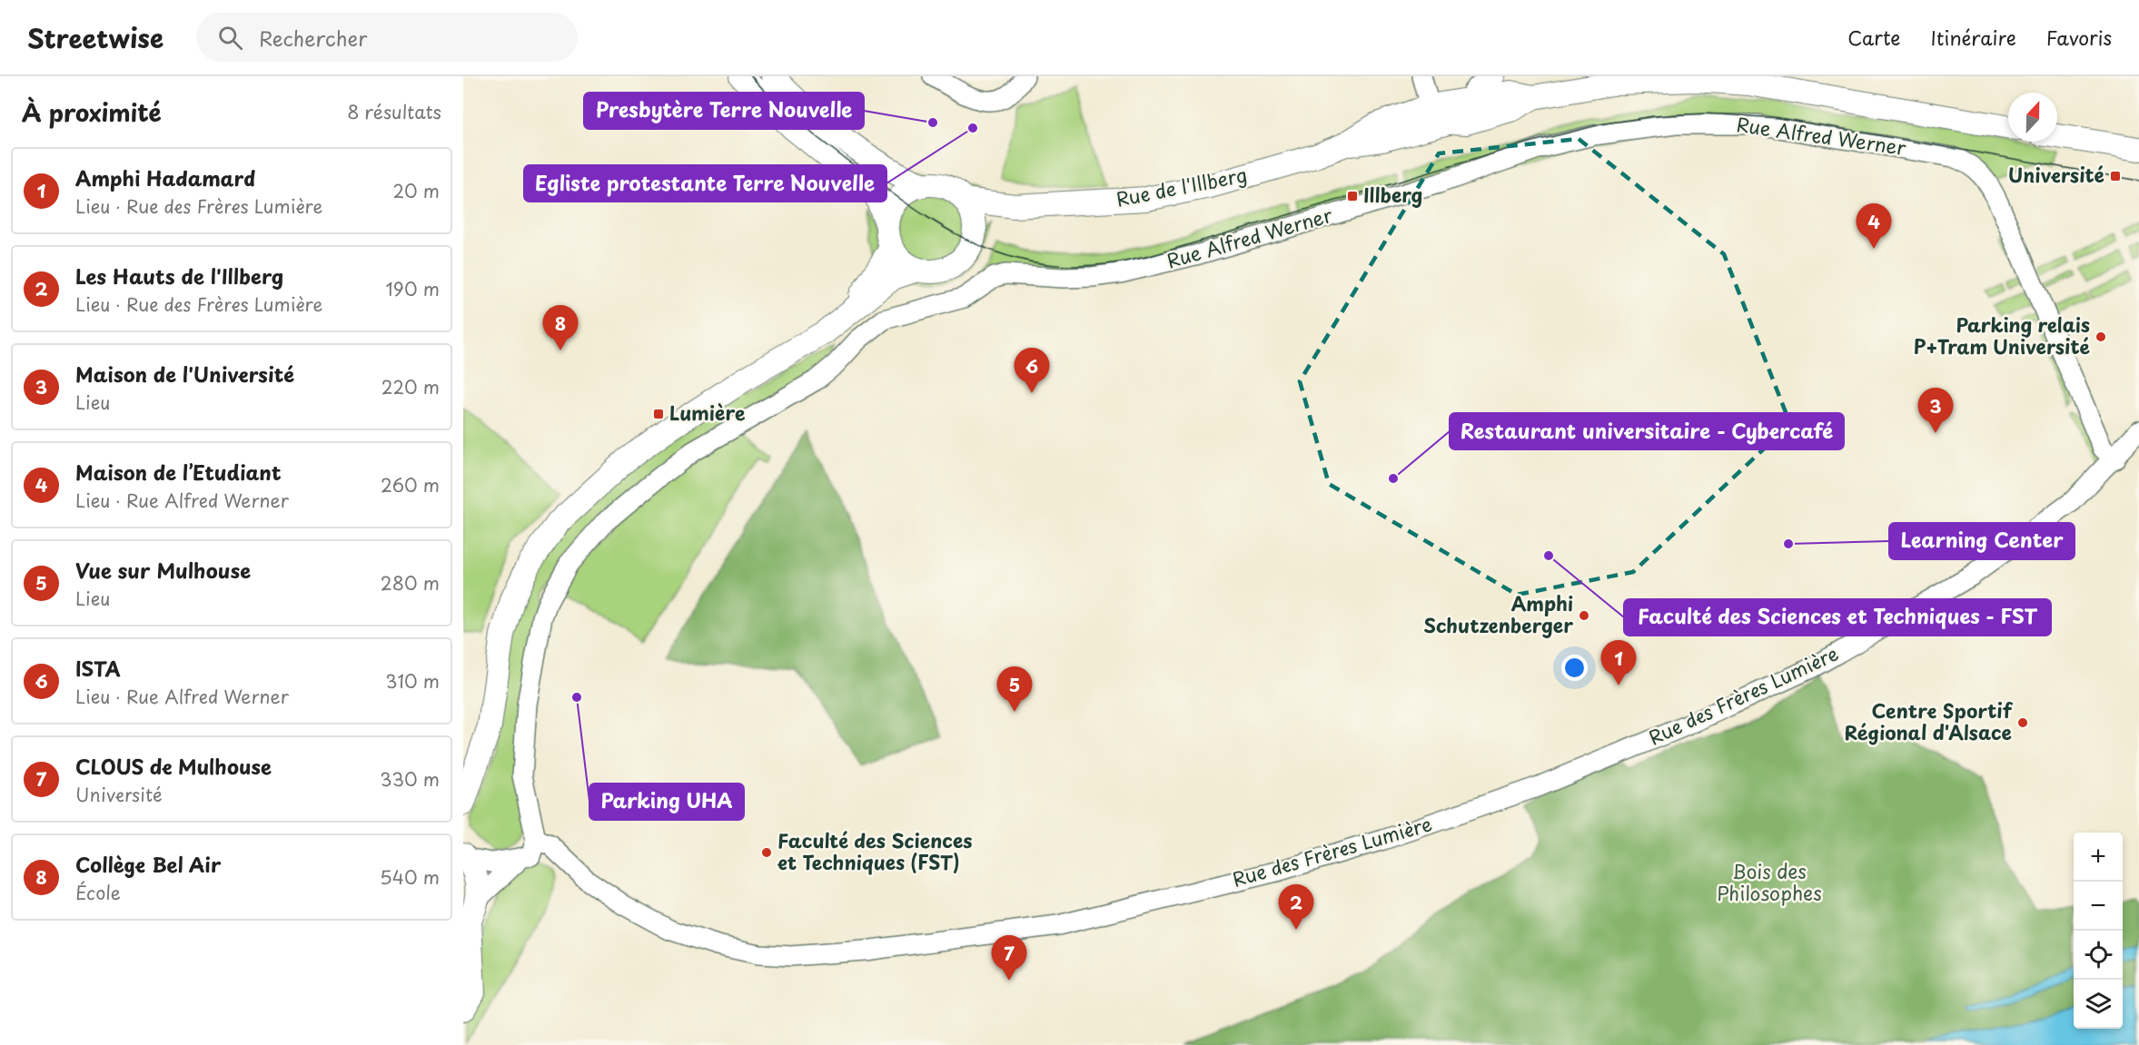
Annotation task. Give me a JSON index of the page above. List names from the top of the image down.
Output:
{
  "streets": {
    "main road": ["Rue de l'Illberg"],
    "street": ["Rue Alfred Werner", "Rue des Frères Lumière"]
  },
  "crossings": [
    ["Rue Alfred Werner", "Rue des Frères Lumière"]
  ],
  "parks": ["Bois des Philosophes"],
  "places": {
    "other": [
      "Presbytère Terre Nouvelle",
      "Egliste protestante Terre Nouvelle",
      "Parking relais P+Tram Université",
      "Restaurant universitaire - Cybercafé",
      "Learning Center",
      "Faculté des Sciences et Techniques - FST",
      "Amphi Schutzenberger",
      "Parking UHA",
      "Centre Sportif Régional d'Alsace",
      "Faculté des Sciences et Techniques (FST)"
    ],
    "transit": ["Université", "Illberg", "Lumière"]
  },
  "north": "top",
  "page": {
    "header": "Streetwise",
    "search": "Rechercher",
    "nav": ["Carte", "Itinéraire", "Favoris"],
    "heading": ["À proximité", "8 résultats"],
    "list": [
      {
        "mark": "1",
        "name": "Amphi Hadamard",
        "note": "Lieu · Rue des Frères Lumière",
        "value": "20 m"
      },
      {
        "mark": "2",
        "name": "Les Hauts de l'Illberg",
        "note": "Lieu · Rue des Frères Lumière",
        "value": "190 m"
      },
      {
        "mark": "3",
        "name": "Maison de l'Université",
        "note": "Lieu",
        "value": "220 m"
      },
      {
        "mark": "4",
        "name": "Maison de l’Etudiant",
        "note": "Lieu · Rue Alfred Werner",
        "value": "260 m"
      },
      {
        "mark": "5",
        "name": "Vue sur Mulhouse",
        "note": "Lieu",
        "value": "280 m"
      },
      {
        "mark": "6",
        "name": "ISTA",
        "note": "Lieu · Rue Alfred Werner",
        "value": "310 m"
      },
      {
        "mark": "7",
        "name": "CLOUS de Mulhouse",
        "note": "Université",
        "value": "330 m"
      },
      {
        "mark": "8",
        "name": "Collège Bel Air",
        "note": "École",
        "value": "540 m"
      }
    ],
    "pins": [
      "4",
      "8",
      "6",
      "3",
      "1",
      "5",
      "2",
      "7"
    ],
    "map_buttons": ["+", "−"]
  }
}
